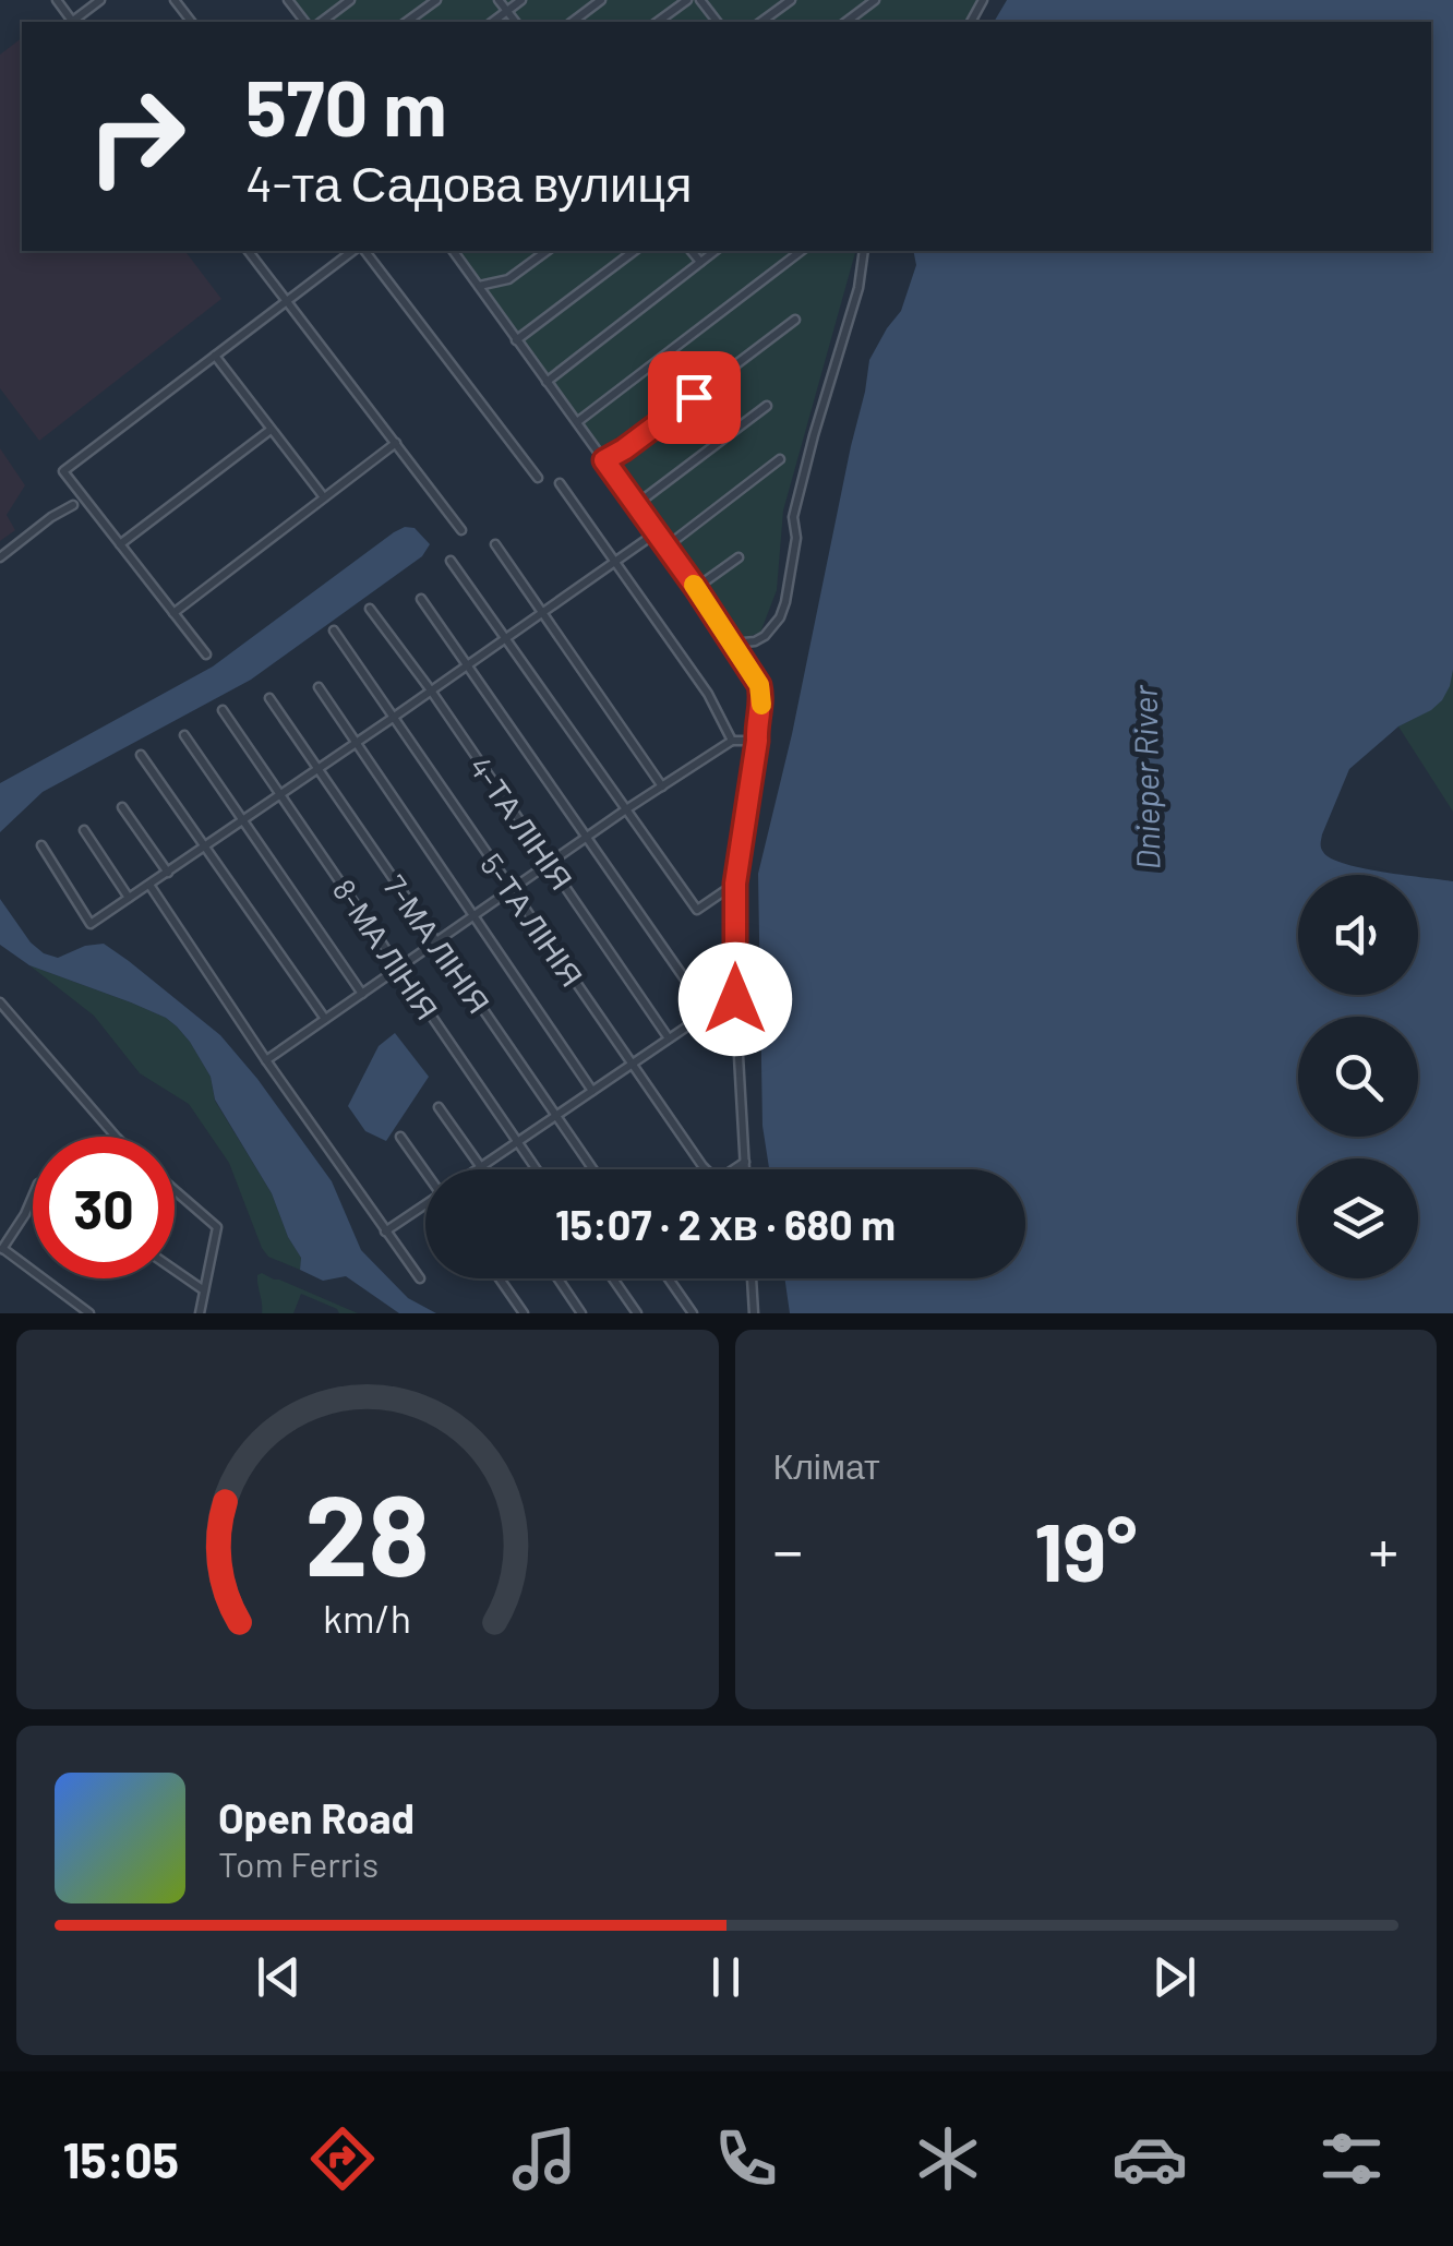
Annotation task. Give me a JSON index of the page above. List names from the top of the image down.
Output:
{
  "streets": {
    "street": [
      "4-ТА ЛІНІЯ",
      "5-ТА ЛІНІЯ",
      "7-МА ЛІНІЯ",
      "8-МА ЛІНІЯ"
    ]
  },
  "water": ["Dnieper River"],
  "page": {
    "turn": ["570 m", "4-та Садова вулиця"],
    "limit": "30",
    "trip": "15:07 · 2 хв · 680 m",
    "tile": "Клімат",
    "heat": ["−", "19°", "+"],
    "song": ["Open Road", "Tom Ferris"],
    "tabs": "15:05",
    "gauge": ["28", "km/h"]
  }
}
